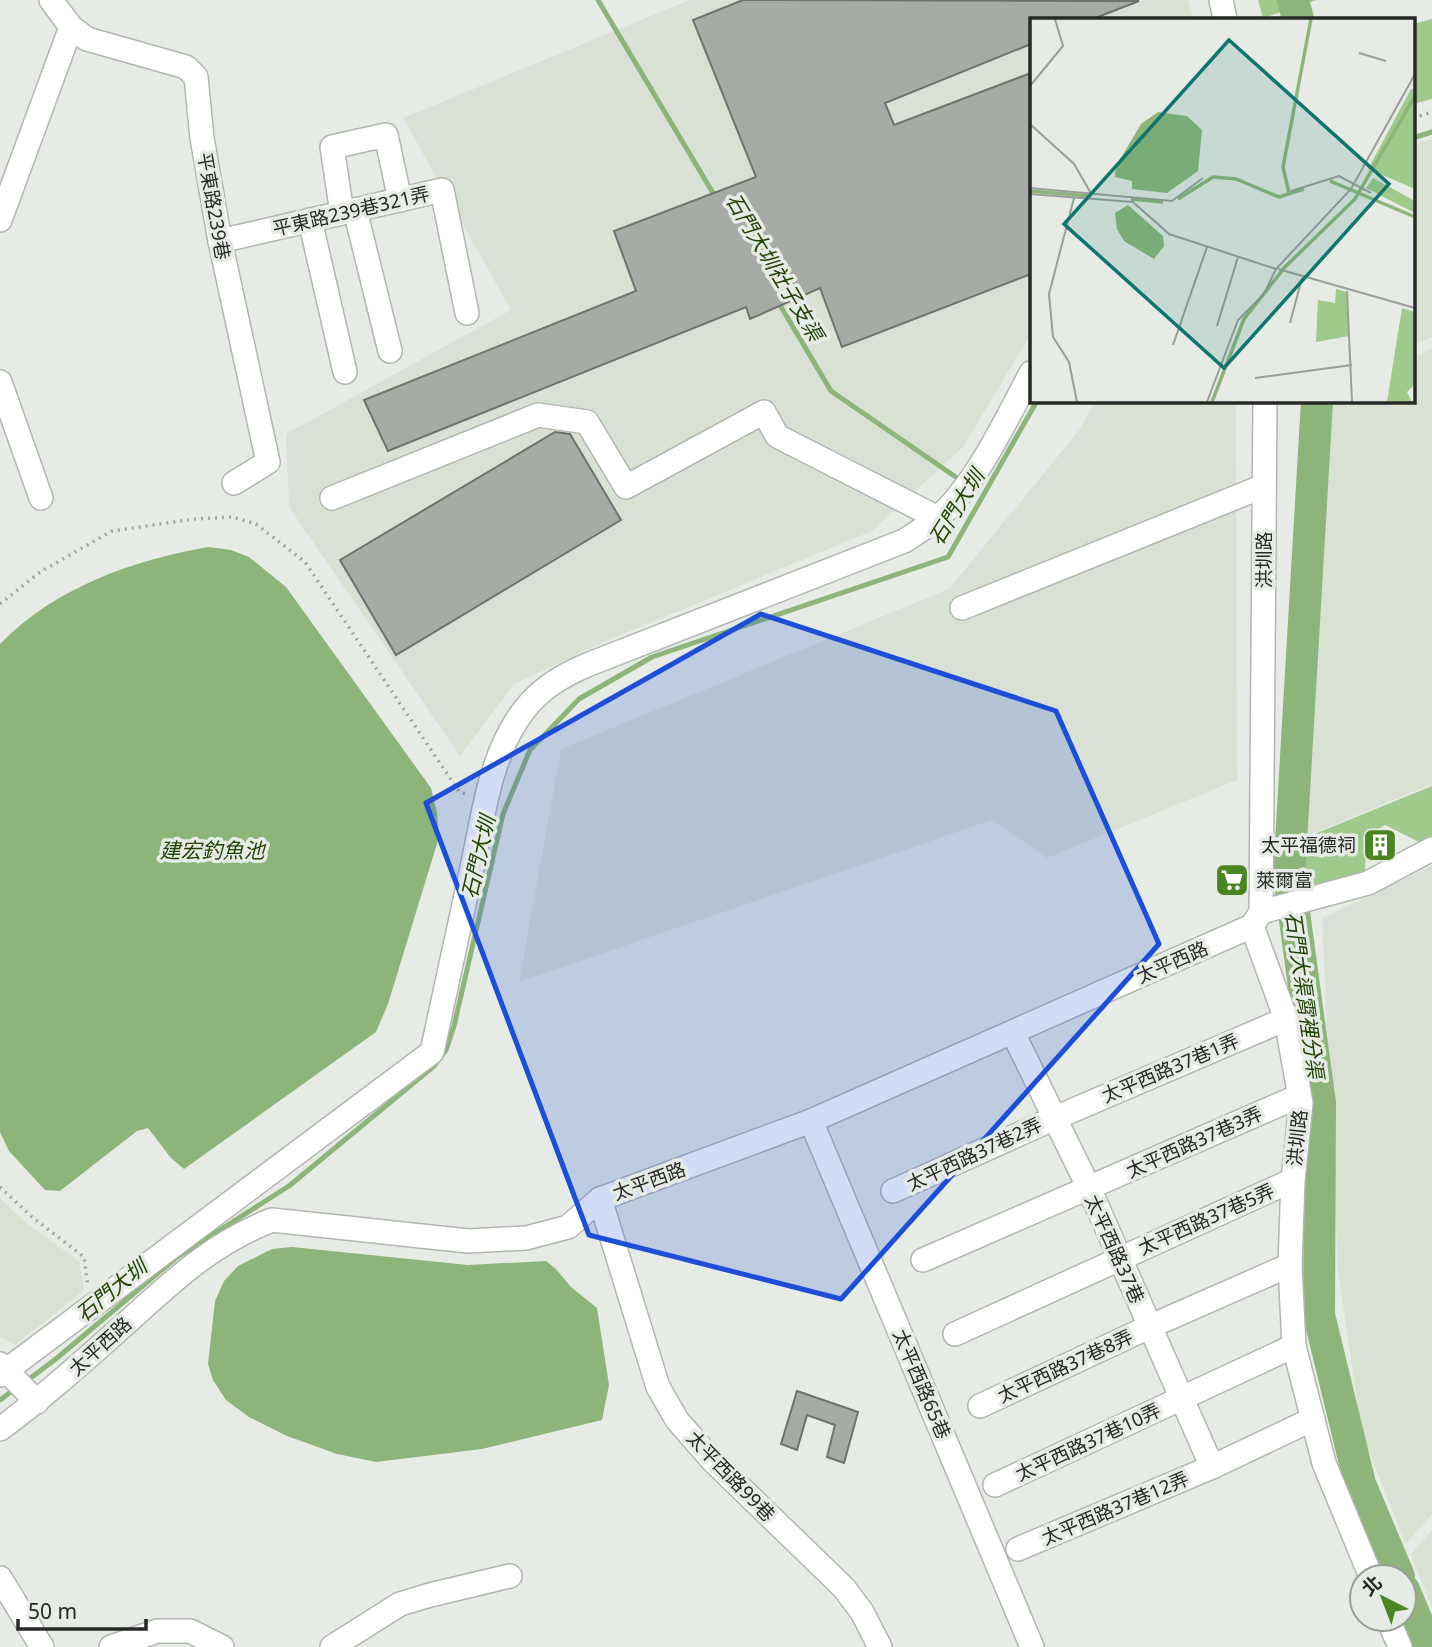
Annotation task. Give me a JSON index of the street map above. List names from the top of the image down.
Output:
{
  "streets": {
    "street": [
      "平東路239巷",
      "平東路239巷321弄",
      "洪圳路",
      "太平西路",
      "太平西路37巷1弄",
      "太平西路37巷3弄",
      "太平西路37巷2弄",
      "太平西路37巷5弄",
      "太平西路37巷",
      "太平西路37巷8弄",
      "太平西路65巷",
      "太平西路37巷10弄",
      "太平西路99巷",
      "太平西路37巷12弄"
    ]
  },
  "crossings": [
    ["平東路239巷", "平東路239巷321弄"],
    ["洪圳路", "太平西路"],
    ["洪圳路", "太平西路37巷1弄"],
    ["洪圳路", "太平西路37巷3弄"],
    ["洪圳路", "太平西路37巷5弄"],
    ["洪圳路", "太平西路37巷8弄"],
    ["洪圳路", "太平西路37巷10弄"],
    ["洪圳路", "太平西路37巷12弄"],
    ["太平西路", "太平西路37巷"],
    ["太平西路", "太平西路65巷"],
    ["太平西路", "太平西路99巷"],
    ["太平西路37巷1弄", "太平西路37巷2弄"],
    ["太平西路37巷1弄", "太平西路37巷"],
    ["太平西路37巷3弄", "太平西路37巷"],
    ["太平西路37巷2弄", "太平西路37巷"],
    ["太平西路37巷5弄", "太平西路37巷"],
    ["太平西路37巷", "太平西路37巷8弄"],
    ["太平西路37巷", "太平西路37巷10弄"],
    ["太平西路37巷", "太平西路37巷12弄"]
  ],
  "water": [
    "石門大圳社子支渠",
    "石門大圳",
    "建宏釣魚池",
    "石門大渠霄裡分渠"
  ],
  "places": {
    "building": ["太平福德祠"],
    "supermarket": ["萊爾富"]
  },
  "scale_bar": "50 m",
  "north": "top left"
}
